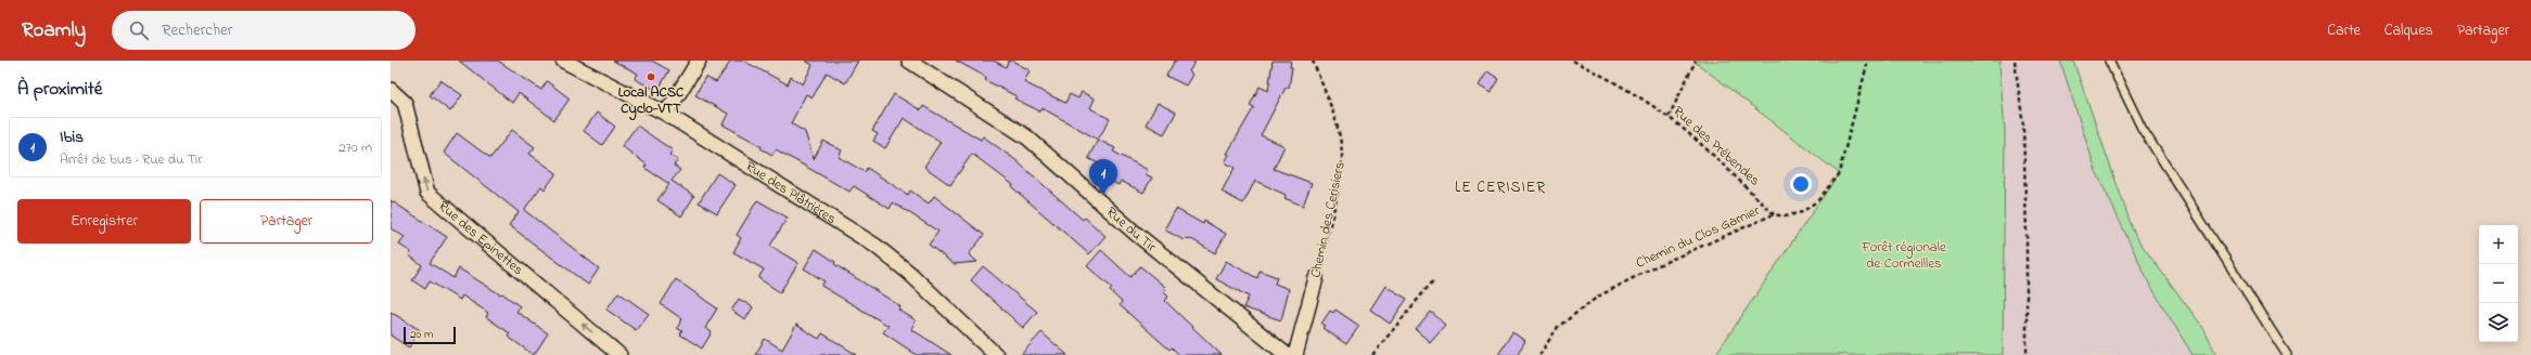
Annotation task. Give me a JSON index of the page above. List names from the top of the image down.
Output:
{
  "streets": {
    "street": [
      "Rue des Plâtrières",
      "Chemin des Cerisiers",
      "Rue du Tir",
      "Rue des Epinettes"
    ],
    "path": ["Rue des Prébendes", "Chemin du Clos Garnier"]
  },
  "crossings": [
    ["Rue des Prébendes", "Chemin du Clos Garnier"]
  ],
  "one_way": ["Rue des Epinettes"],
  "districts": ["LE CERISIER"],
  "parks": ["Forêt régionale de Cormeilles"],
  "places": ["Local ACSC Cyclo-VTT"],
  "scale_bar": "20 m",
  "page": {
    "header": "Roamly",
    "search": "Rechercher",
    "nav": ["Carte", "Calques", "Partager"],
    "heading": "À proximité",
    "list": [
      {
        "mark": "1",
        "name": "Ibis",
        "note": "Arrêt de bus · Rue du Tir",
        "value": "270 m"
      }
    ],
    "pins": "1",
    "buttons": ["Enregistrer", "Partager"],
    "map_buttons": ["+", "−"],
    "scale": "20 m"
  }
}
